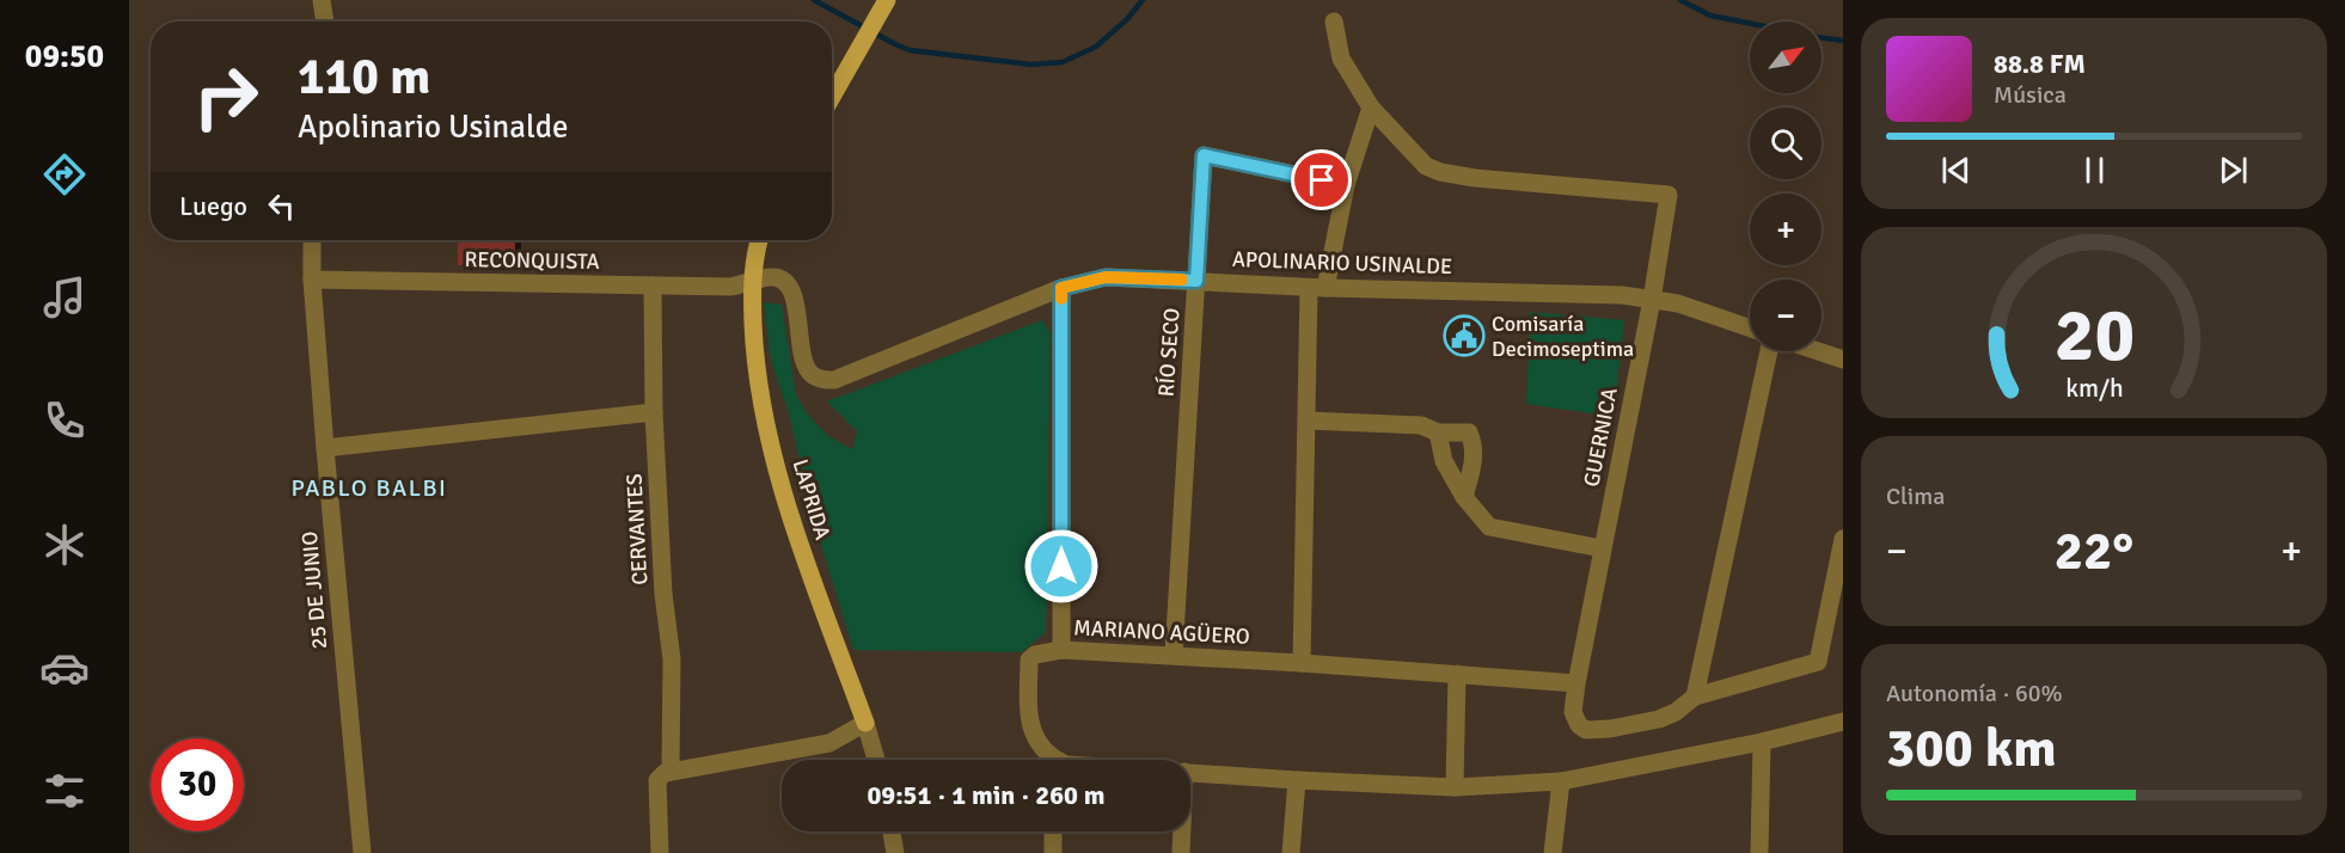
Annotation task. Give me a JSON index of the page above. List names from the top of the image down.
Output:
{
  "streets": {
    "main road": ["LAPRIDA"],
    "street": [
      "RECONQUISTA",
      "APOLINARIO USINALDE",
      "RÍO SECO",
      "GUERNICA",
      "CERVANTES",
      "25 DE JUNIO",
      "MARIANO AGÜERO"
    ]
  },
  "crossings": [
    ["RECONQUISTA", "APOLINARIO USINALDE"],
    ["RECONQUISTA", "LAPRIDA"],
    ["RECONQUISTA", "CERVANTES"],
    ["RECONQUISTA", "25 DE JUNIO"],
    ["APOLINARIO USINALDE", "RÍO SECO"],
    ["APOLINARIO USINALDE", "GUERNICA"],
    ["APOLINARIO USINALDE", "LAPRIDA"],
    ["APOLINARIO USINALDE", "MARIANO AGÜERO"],
    ["RÍO SECO", "MARIANO AGÜERO"],
    ["GUERNICA", "MARIANO AGÜERO"]
  ],
  "districts": ["PABLO BALBI"],
  "places": {
    "public building": ["Comisaría Decimoseptima"]
  },
  "north": "top right",
  "page": {
    "tabs": "09:50",
    "map_buttons": ["+", "−"],
    "turn": ["110 m", "Apolinario Usinalde"],
    "song": ["88.8 FM", "Música"],
    "then": "Luego",
    "tile": [
      "Clima",
      ["Autonomía · 60%", "300 km"]
    ],
    "heat": ["−", "22°", "+"],
    "limit": "30",
    "trip": "09:51 · 1 min · 260 m",
    "gauge": ["20", "km/h"]
  }
}
